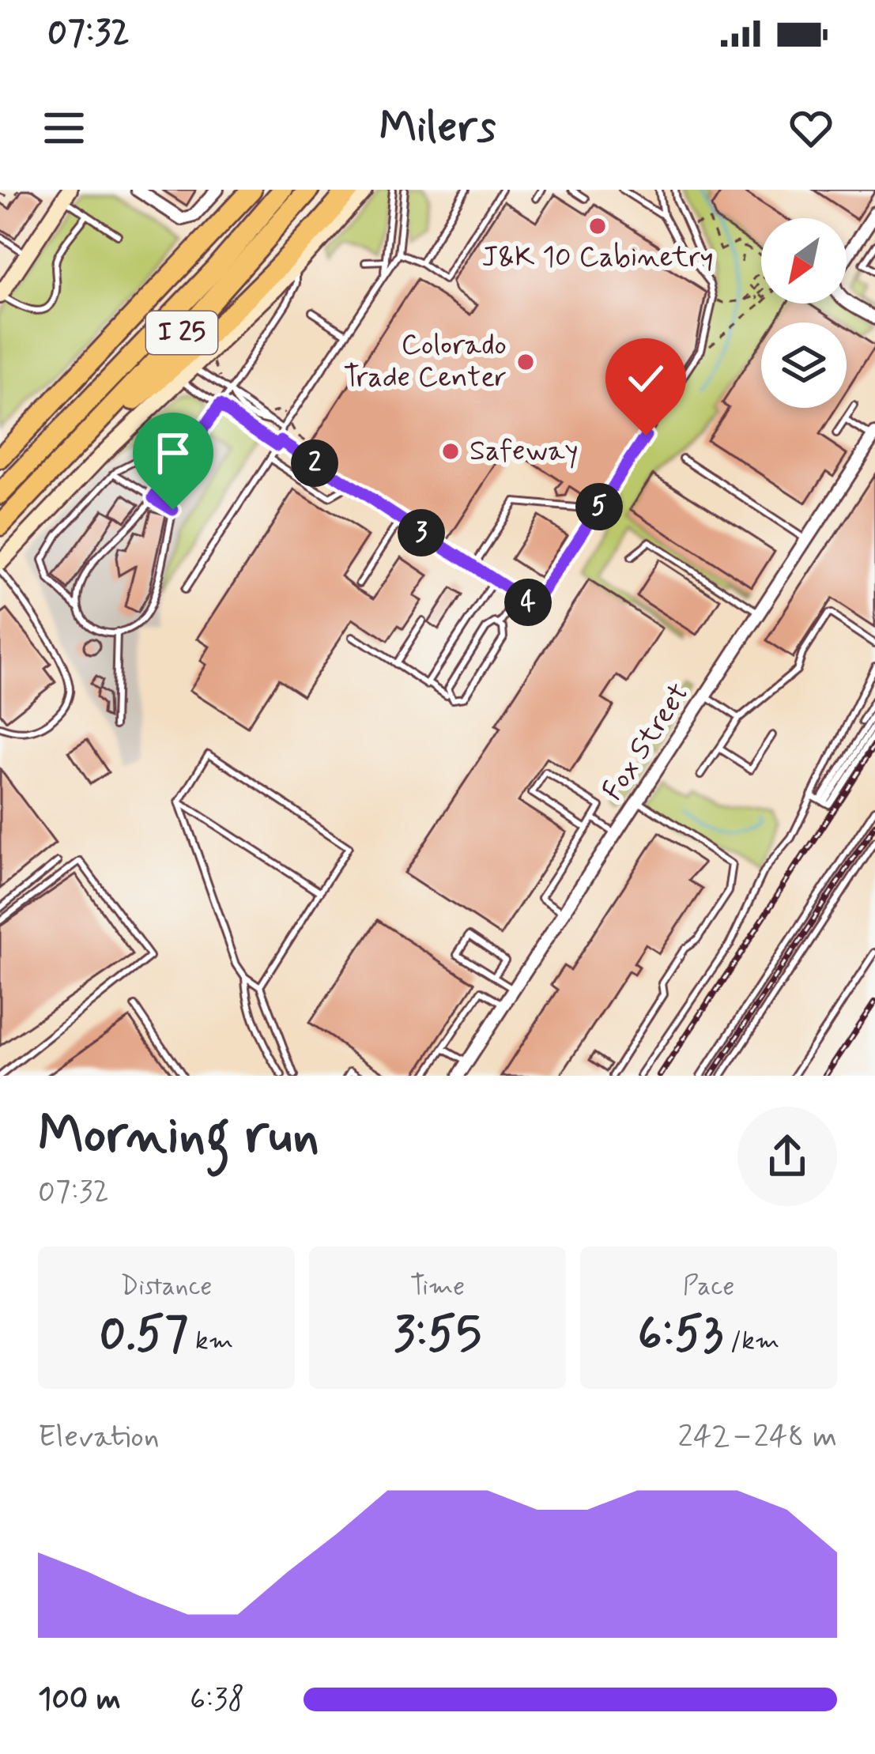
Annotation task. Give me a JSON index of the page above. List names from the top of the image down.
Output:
{
  "streets": {
    "highway": ["I 25"],
    "street": ["Fox Street"]
  },
  "places": ["J&K 10 Cabinetry", "Colorado Trade Center", "Safeway"],
  "north": "bottom left",
  "page": {
    "status": "07:32",
    "header": "Milers",
    "pins": [
      "2",
      "5",
      "3",
      "4"
    ],
    "heading": ["Morning run", "07:32"],
    "stats": [
      ["Distance", "0.57 km"],
      ["Time", "3:55"],
      ["Pace", "6:53 /km"]
    ],
    "chart": ["Elevation", "242–248 m"],
    "list": [
      {
        "name": "100 m",
        "note": "6:38"
      }
    ]
  }
}
